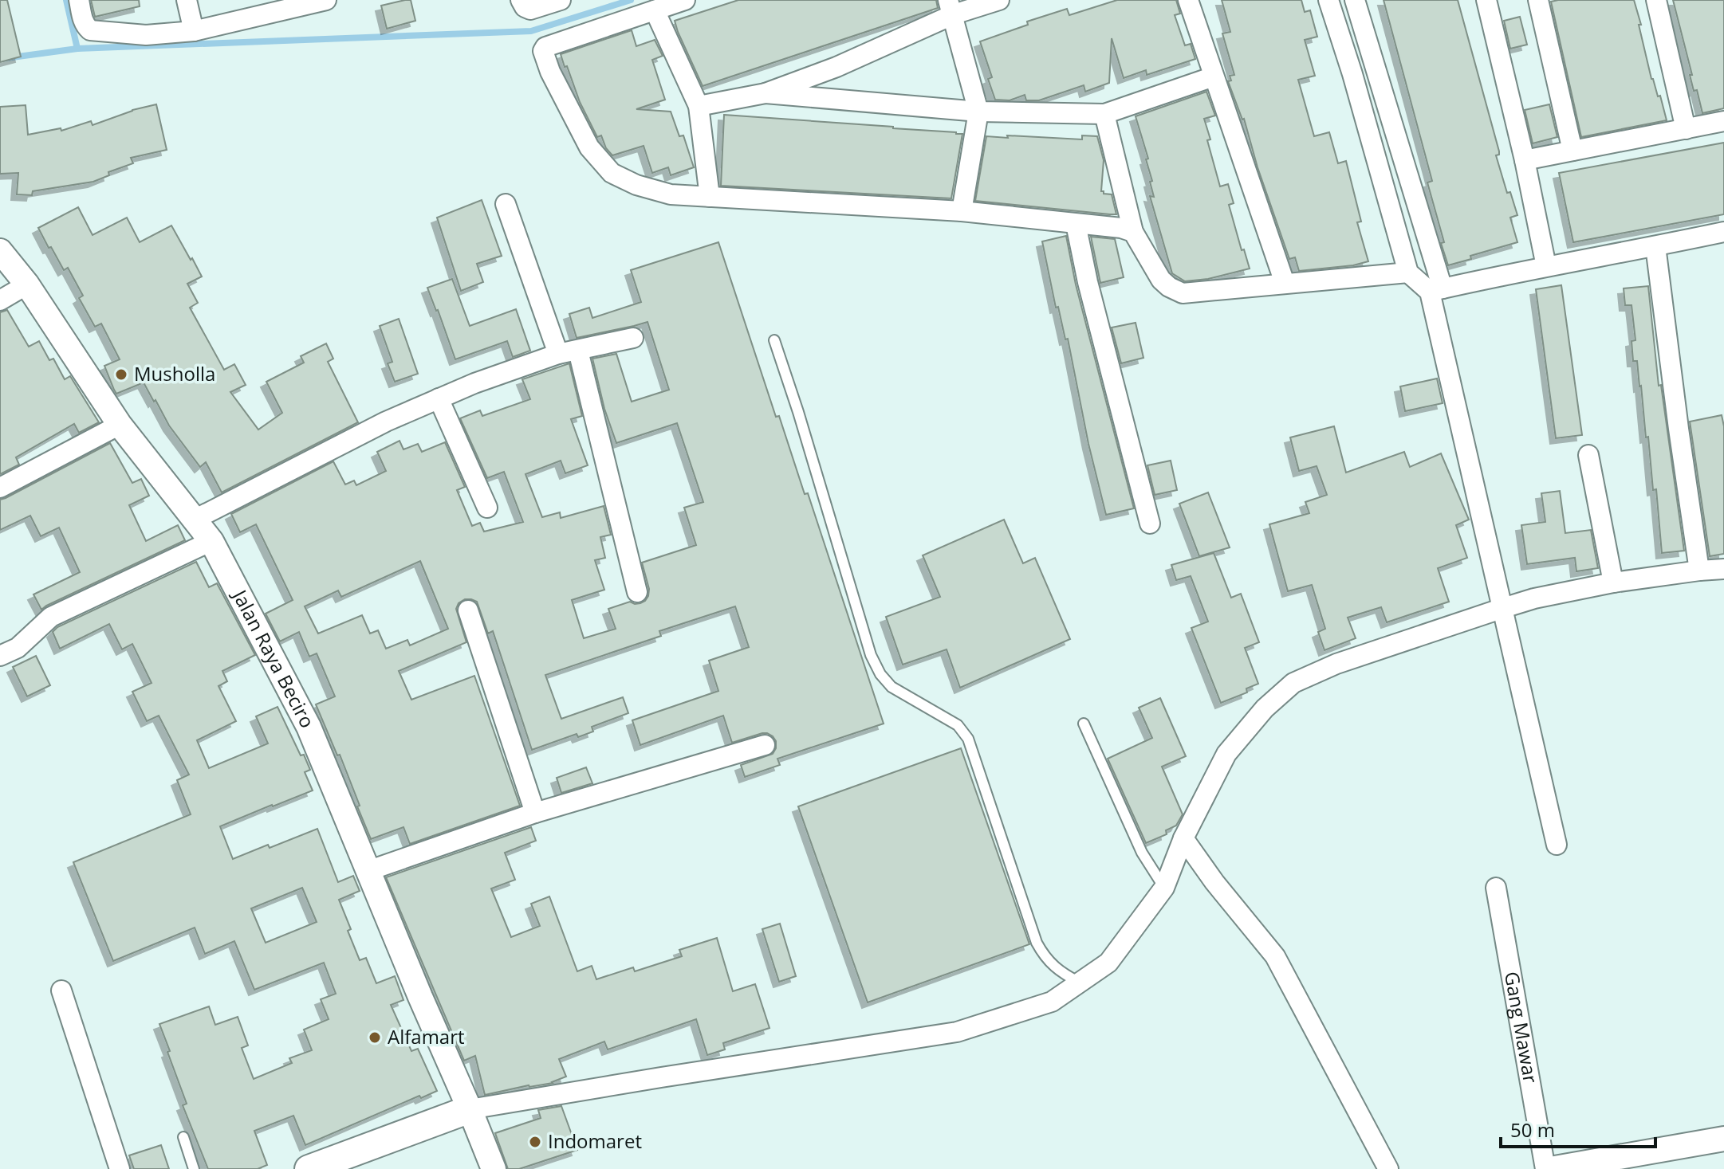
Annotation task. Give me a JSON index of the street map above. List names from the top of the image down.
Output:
{
  "streets": {
    "street": ["Jalan Raya Beciro", "Gang Mawar"]
  },
  "places": ["Musholla", "Alfamart", "Indomaret"],
  "scale_bar": "50 m"
}
